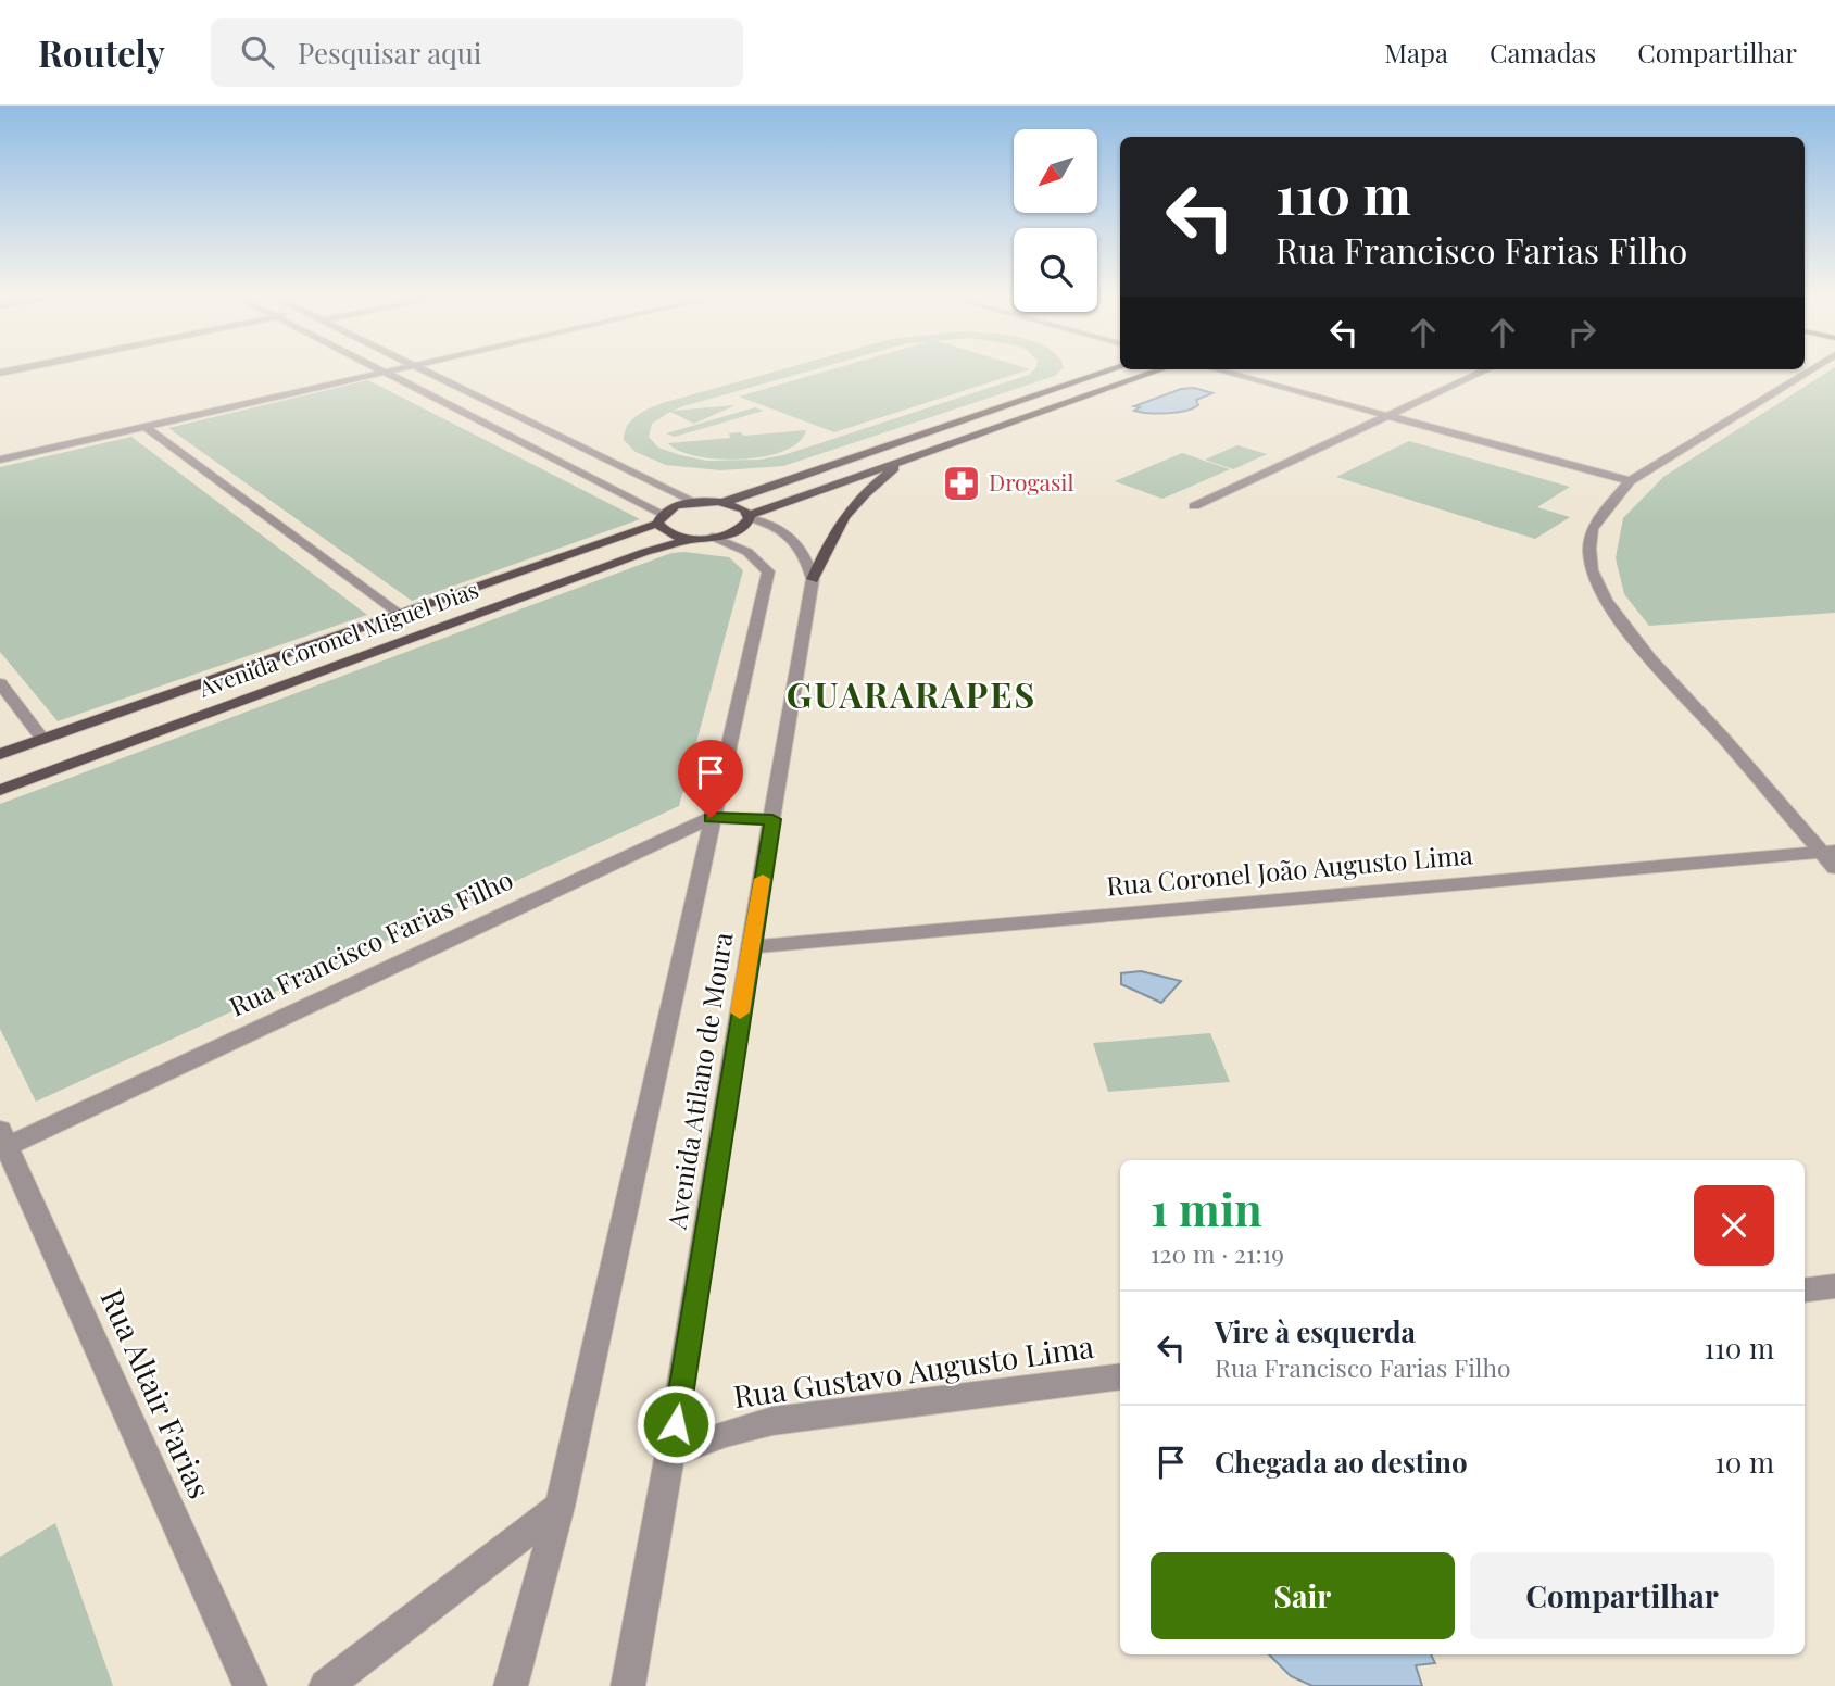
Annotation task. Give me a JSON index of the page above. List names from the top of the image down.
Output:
{
  "streets": {
    "main road": ["Avenida Coronel Miguel Dias"],
    "street": [
      "Rua Coronel João Augusto Lima",
      "Rua Francisco Farias Filho",
      "Avenida Atilano de Moura",
      "Rua Gustavo Augusto Lima",
      "Rua Altair Farias"
    ]
  },
  "crossings": [
    ["Rua Coronel João Augusto Lima", "Avenida Atilano de Moura"],
    ["Rua Francisco Farias Filho", "Avenida Atilano de Moura"],
    ["Rua Francisco Farias Filho", "Rua Altair Farias"],
    ["Avenida Atilano de Moura", "Rua Gustavo Augusto Lima"]
  ],
  "districts": ["GUARARAPES"],
  "places": {
    "pharmacy": ["Drogasil"]
  },
  "north": "bottom left",
  "page": {
    "header": "Routely",
    "search": "Pesquisar aqui",
    "nav": ["Mapa", "Camadas", "Compartilhar"],
    "turn": ["110 m", "Rua Francisco Farias Filho"],
    "heading": ["1 min", "120 m · 21:19"],
    "list": [
      {
        "name": "Vire à esquerda",
        "note": "Rua Francisco Farias Filho",
        "value": "110 m"
      },
      {
        "name": "Chegada ao destino",
        "value": "10 m"
      }
    ],
    "buttons": ["Sair", "Compartilhar"]
  }
}
